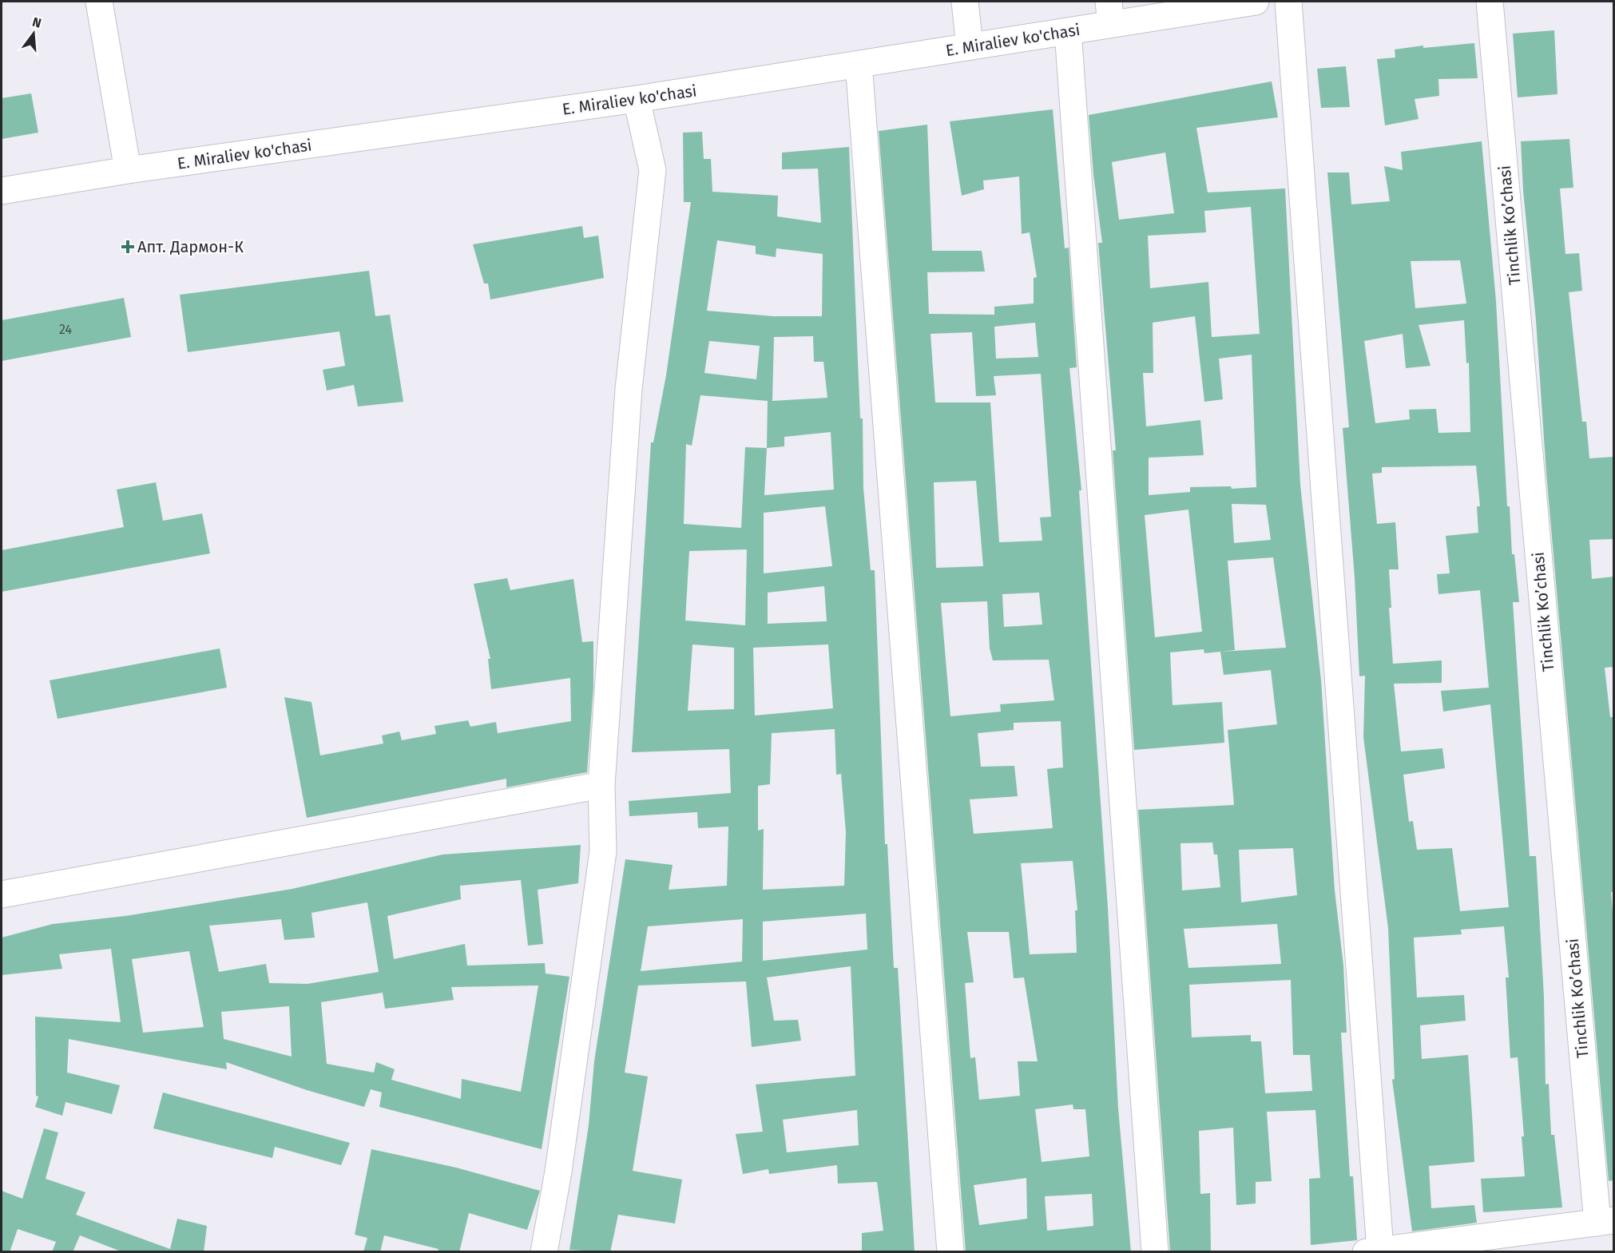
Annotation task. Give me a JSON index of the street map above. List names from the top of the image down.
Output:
{
  "streets": {
    "street": ["E. Miraliev ko'chasi", "Tinchlik Ko’chasi"]
  },
  "places": {
    "health": ["Апт. Дармон-К"]
  },
  "house_numbers": ["24"],
  "north": "top"
}
